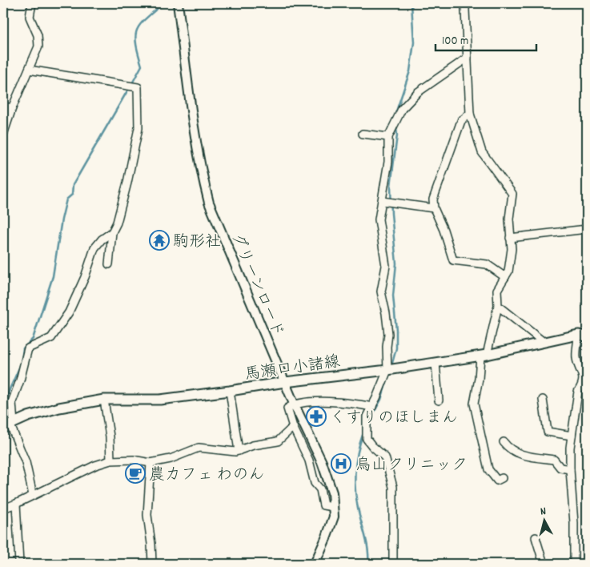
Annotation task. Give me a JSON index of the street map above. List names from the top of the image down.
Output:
{
  "streets": {
    "main road": ["馬瀬口小諸線"],
    "street": ["グリーンロード"]
  },
  "crossings": [
    ["グリーンロード", "馬瀬口小諸線"]
  ],
  "places": {
    "temple": ["駒形社"],
    "pharmacy": ["くすりのほしまん"],
    "hospital": ["烏山クリニック"],
    "cafe": ["農カフェ わのん"]
  },
  "scale_bar": "100 m",
  "north": "top"
}
